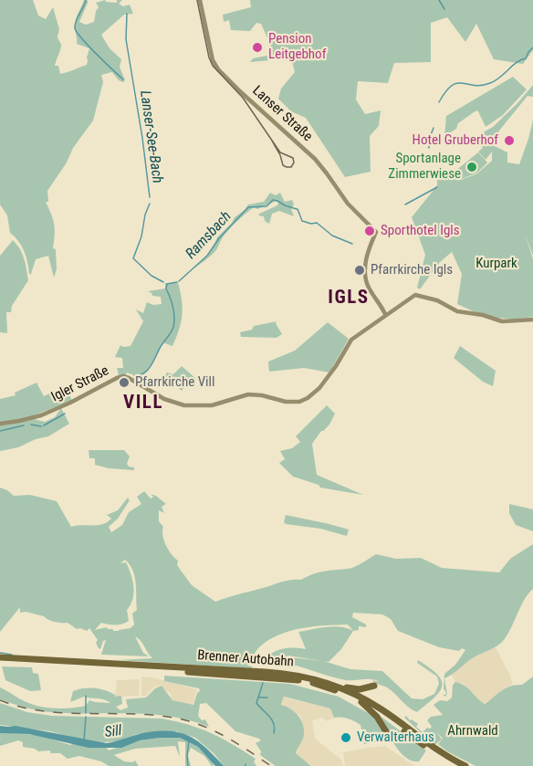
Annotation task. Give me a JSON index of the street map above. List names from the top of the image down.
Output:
{
  "streets": {
    "highway": ["Brenner Autobahn"],
    "main road": ["Lanser Straße", "Igler Straße"]
  },
  "crossings": [
    ["Lanser Straße", "Igler Straße"]
  ],
  "districts": ["IGLS", "VILL"],
  "water": ["Lanser-See-Bach", "Ramsbach", "Sill"],
  "parks": ["Kurpark", "Ahrnwald"],
  "places": [
    "Pension Leitgebhof",
    "Hotel Gruberhof",
    "Sportanlage Zimmerwiese",
    "Sporthotel Igls",
    "Pfarrkirche Igls",
    "Pfarrkirche Vill",
    "Verwalterhaus"
  ]
}
